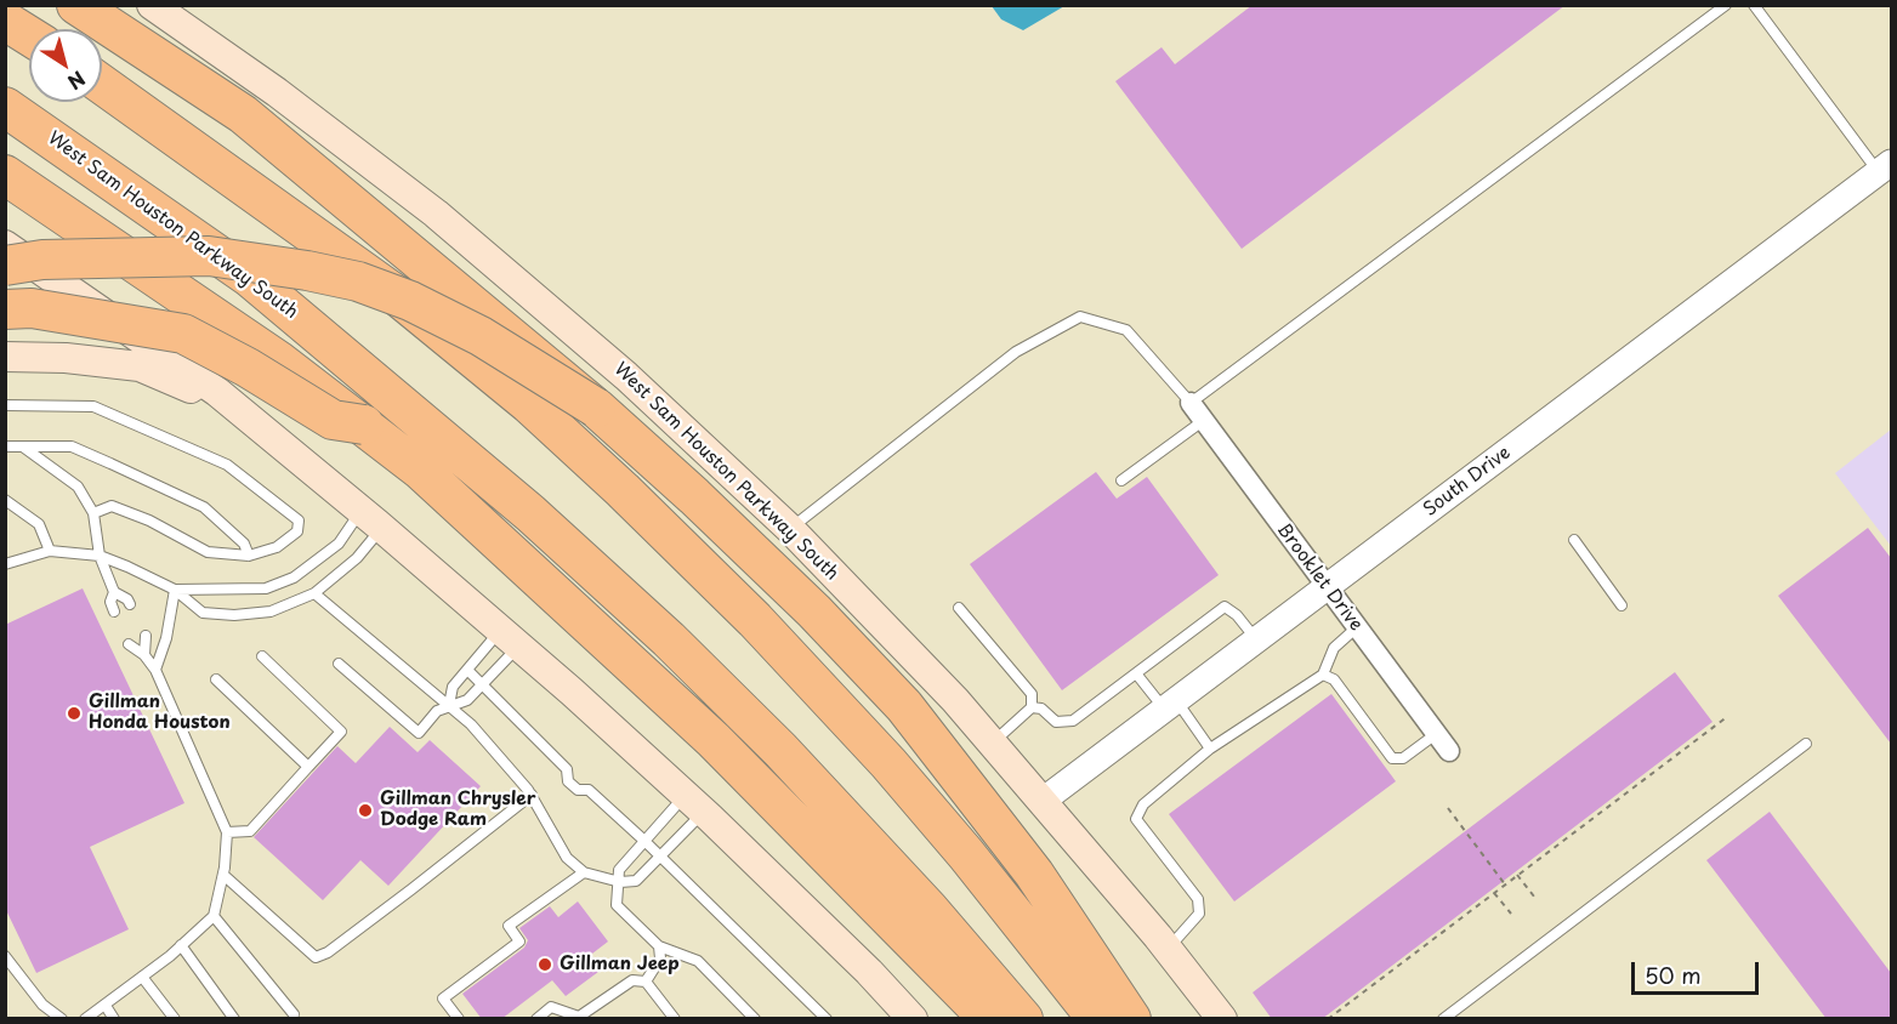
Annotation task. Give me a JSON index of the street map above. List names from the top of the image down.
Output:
{
  "streets": {
    "highway": ["West Sam Houston Parkway South"],
    "street": ["South Drive", "Brooklet Drive"]
  },
  "crossings": [
    ["West Sam Houston Parkway South", "South Drive"],
    ["South Drive", "Brooklet Drive"]
  ],
  "places": ["Gillman Honda Houston", "Gillman Chrysler Dodge Ram", "Gillman Jeep"],
  "scale_bar": "50 m",
  "north": "bottom right"
}
